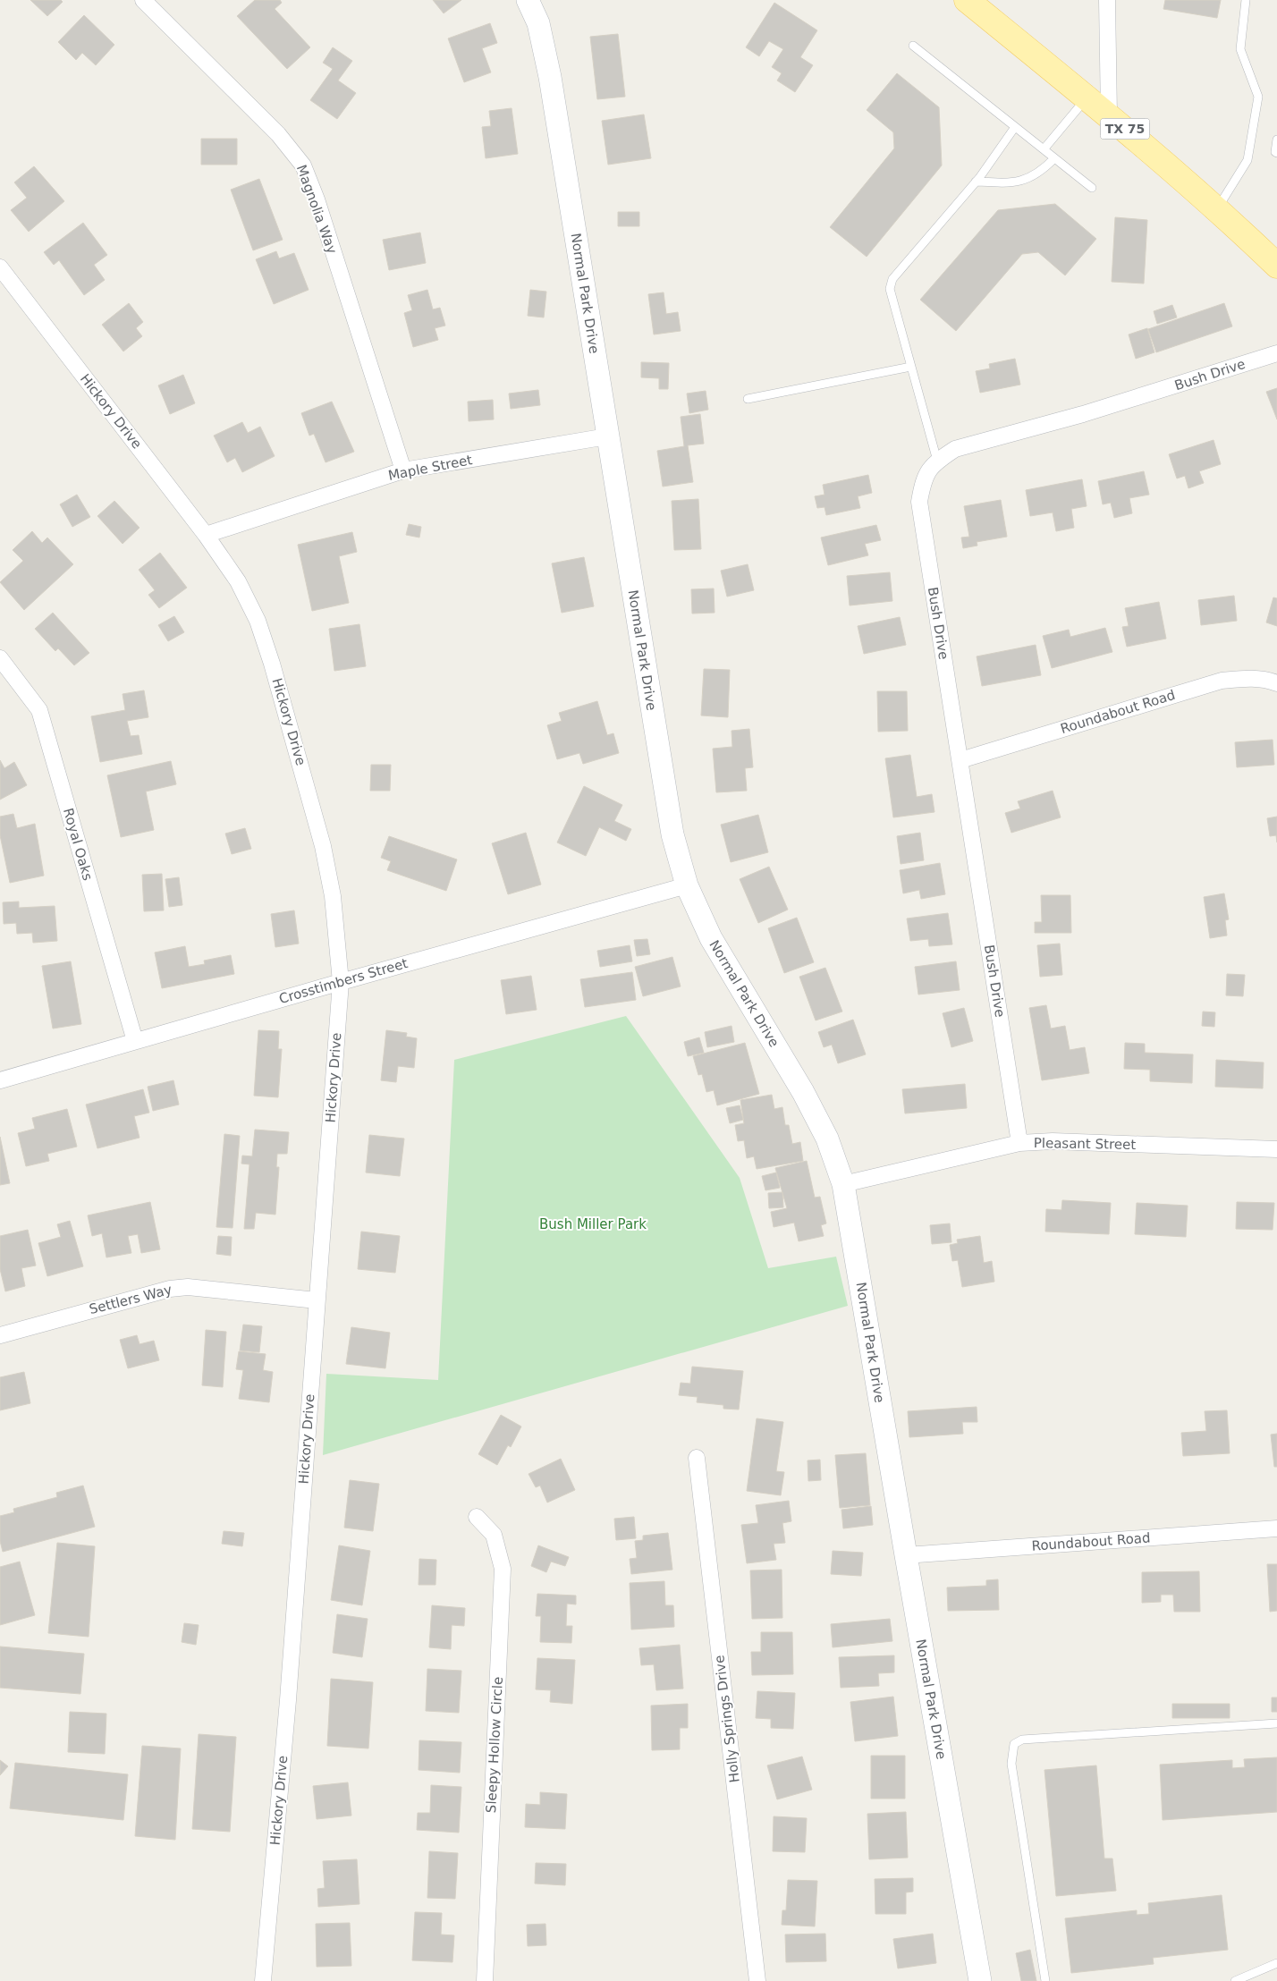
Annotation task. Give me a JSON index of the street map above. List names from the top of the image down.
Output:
{
  "streets": {
    "main road": ["TX 75"],
    "street": [
      "Magnolia Way",
      "Normal Park Drive",
      "Bush Drive",
      "Hickory Drive",
      "Maple Street",
      "Roundabout Road",
      "Royal Oaks",
      "Crosstimbers Street",
      "Pleasant Street",
      "Settlers Way",
      "Holly Springs Drive",
      "Sleepy Hollow Circle"
    ]
  },
  "crossings": [
    ["Magnolia Way", "Maple Street"],
    ["Normal Park Drive", "Maple Street"],
    ["Normal Park Drive", "Roundabout Road"],
    ["Normal Park Drive", "Crosstimbers Street"],
    ["Normal Park Drive", "Pleasant Street"],
    ["Bush Drive", "Roundabout Road"],
    ["Bush Drive", "Pleasant Street"],
    ["Hickory Drive", "Maple Street"],
    ["Hickory Drive", "Crosstimbers Street"],
    ["Hickory Drive", "Settlers Way"],
    ["Royal Oaks", "Crosstimbers Street"]
  ],
  "parks": ["Bush Miller Park"]
}
